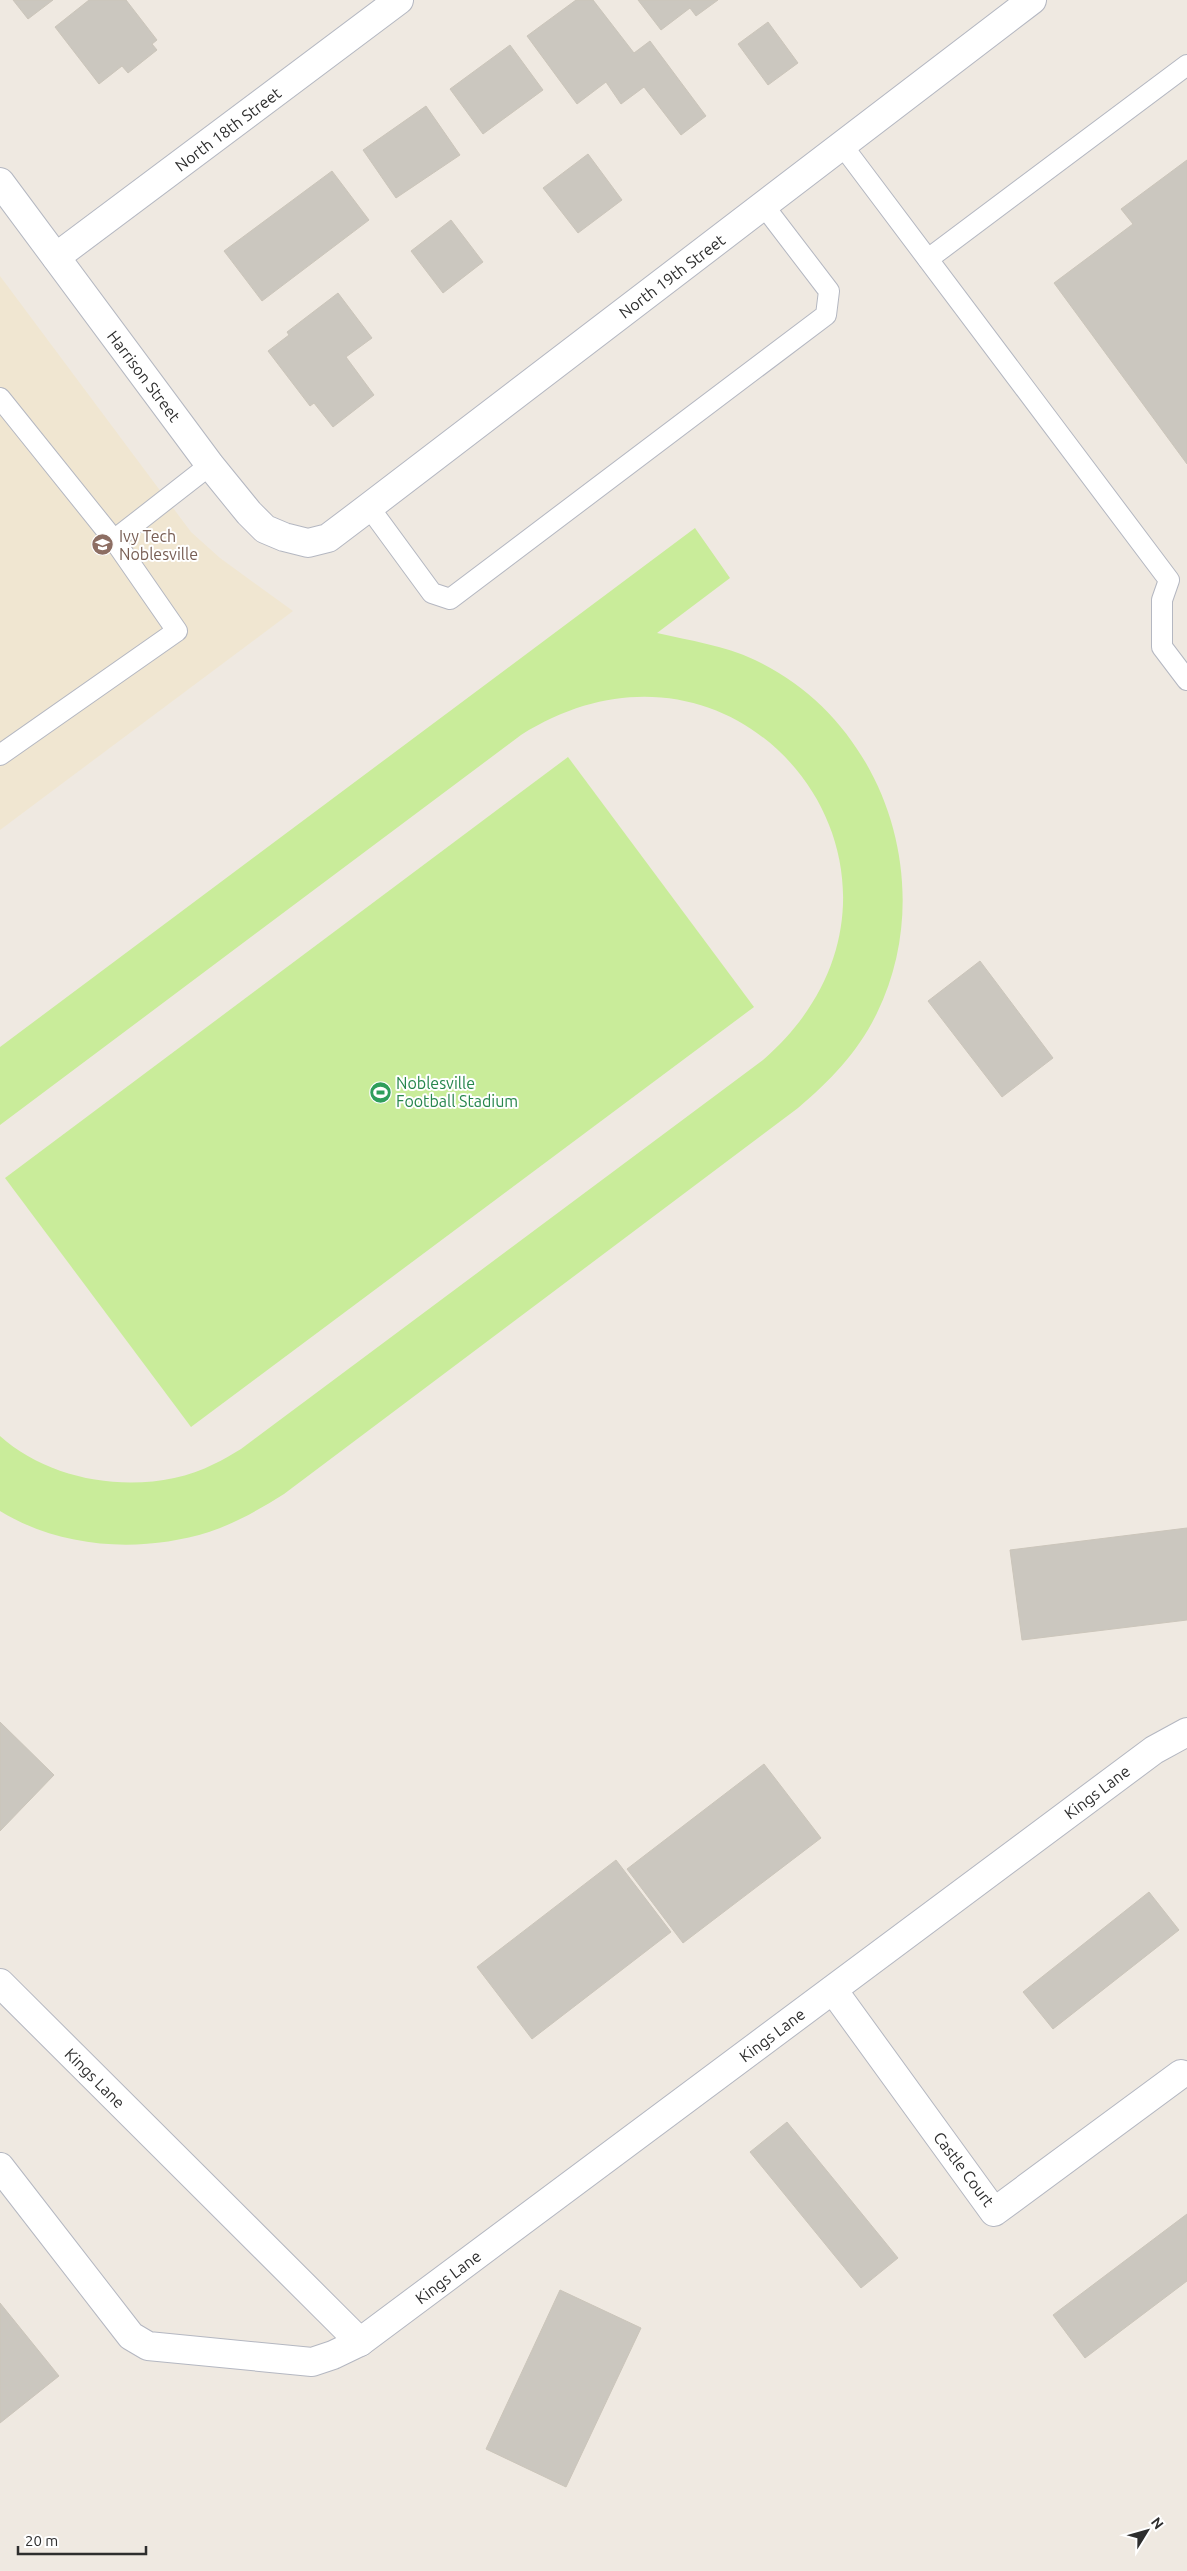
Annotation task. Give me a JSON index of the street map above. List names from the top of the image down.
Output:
{
  "streets": {
    "street": [
      "North 18th Street",
      "North 19th Street",
      "Harrison Street",
      "Kings Lane",
      "Castle Court"
    ]
  },
  "crossings": [
    ["North 18th Street", "Harrison Street"],
    ["North 19th Street", "Harrison Street"],
    ["Kings Lane", "Castle Court"]
  ],
  "places": {
    "school or university": ["Ivy Tech Noblesville"],
    "sports": ["Noblesville Football Stadium"]
  },
  "scale_bar": "20 m",
  "north": "top right"
}
